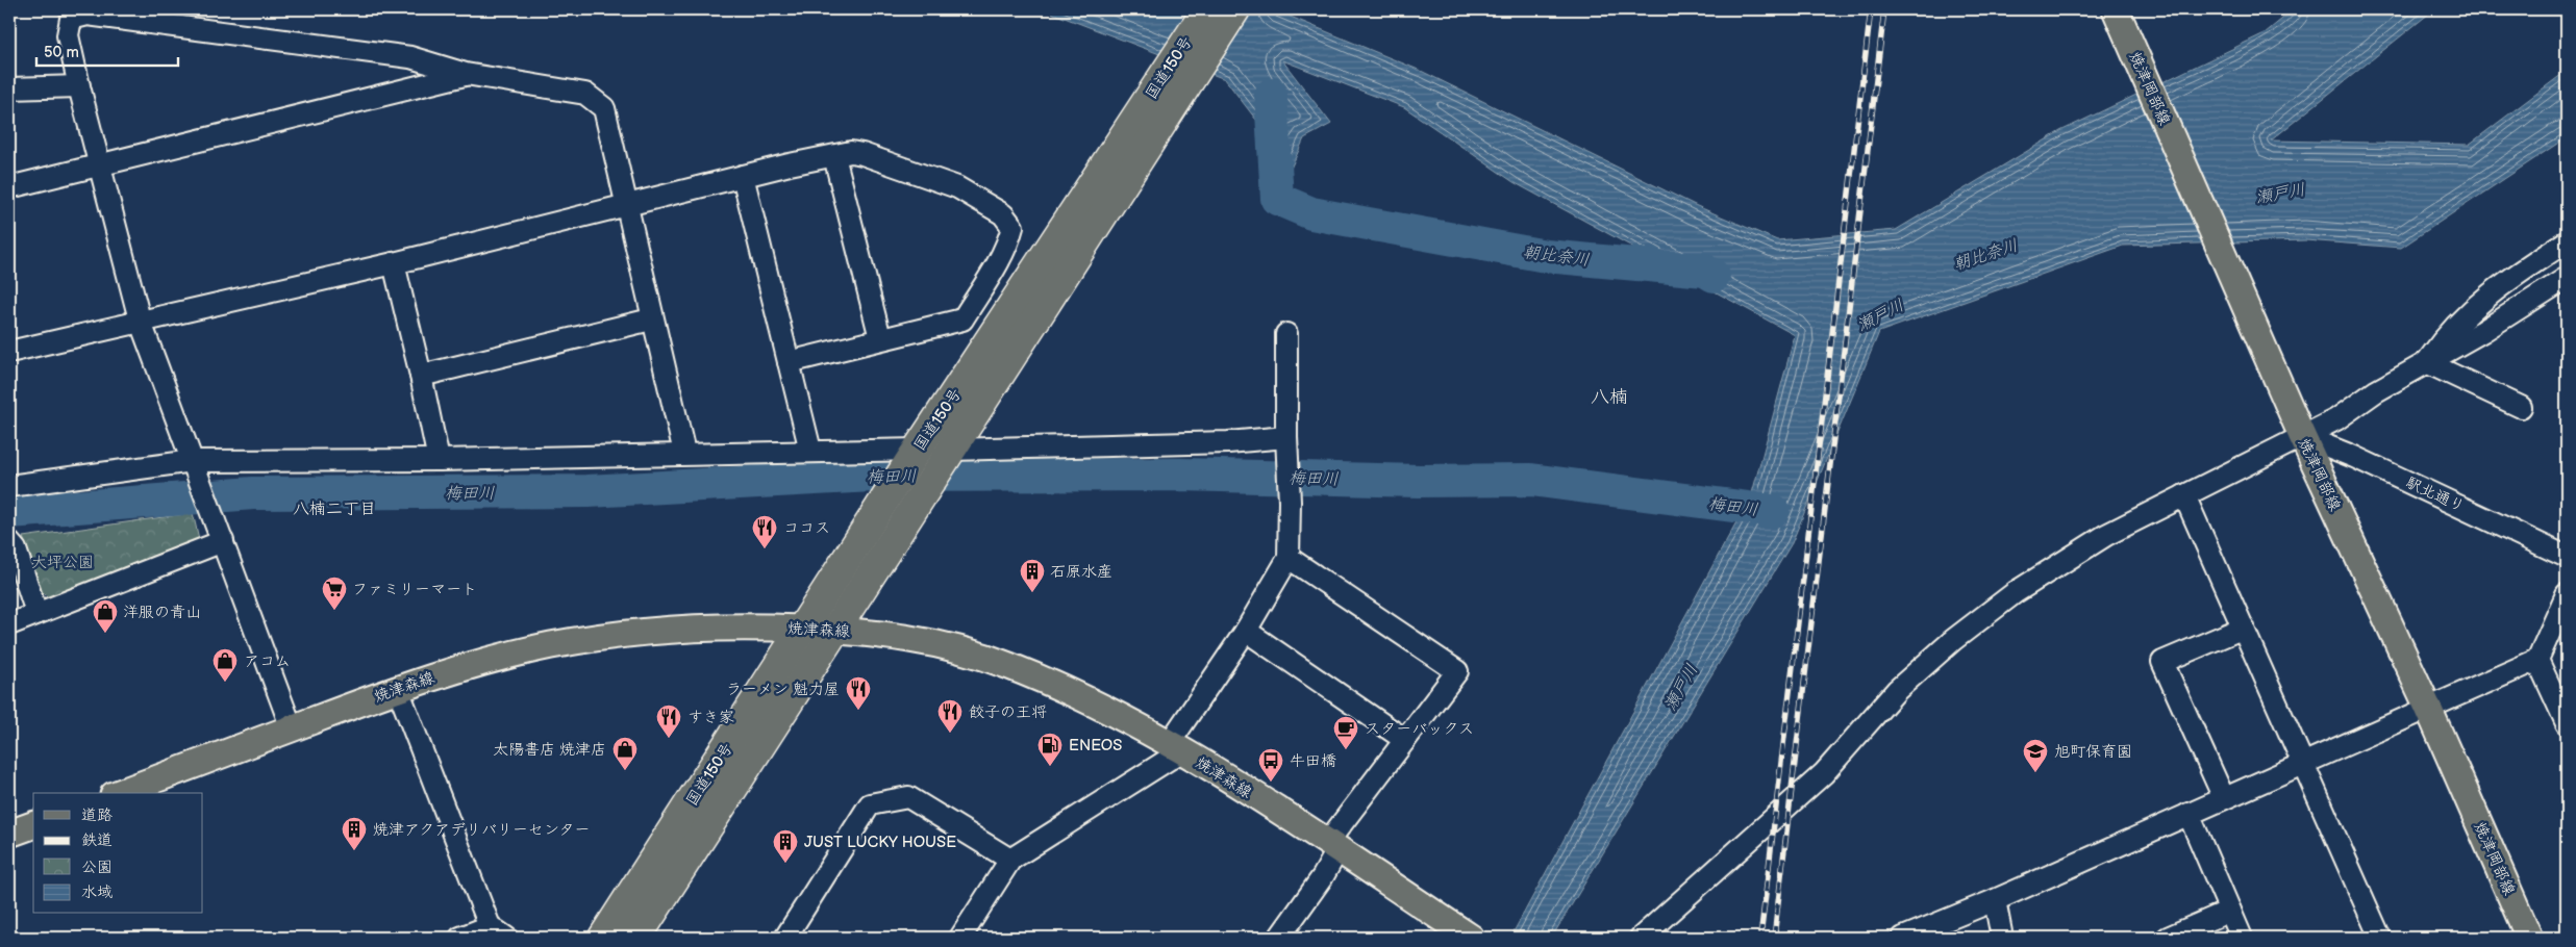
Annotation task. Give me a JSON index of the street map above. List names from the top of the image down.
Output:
{
  "streets": {
    "highway": ["国道150号"],
    "main road": ["焼津岡部線", "焼津森線"],
    "street": ["駅北通り"]
  },
  "crossings": [
    ["国道150号", "焼津森線"],
    ["焼津岡部線", "駅北通り"]
  ],
  "districts": ["八楠", "八楠二丁目"],
  "water": ["瀬戸川", "朝比奈川", "梅田川"],
  "parks": ["大坪公園"],
  "places": {
    "restaurant": [
      "ココス",
      "ラーメン 魁力屋",
      "餃子の王将",
      "すき家"
    ],
    "building": ["石原水産", "焼津アクアデリバリーセンター", "JUST LUCKY HOUSE"],
    "supermarket": ["ファミリーマート"],
    "shop": ["洋服の青山", "アコム", "太陽書店 焼津店"],
    "cafe": ["スターバックス"],
    "fuel station": ["ENEOS"],
    "school or university": ["旭町保育園"],
    "bus stop": ["牛田橋"]
  },
  "legend": [
    "道路",
    "鉄道",
    "公園",
    "水域"
  ],
  "scale_bar": "50 m"
}
